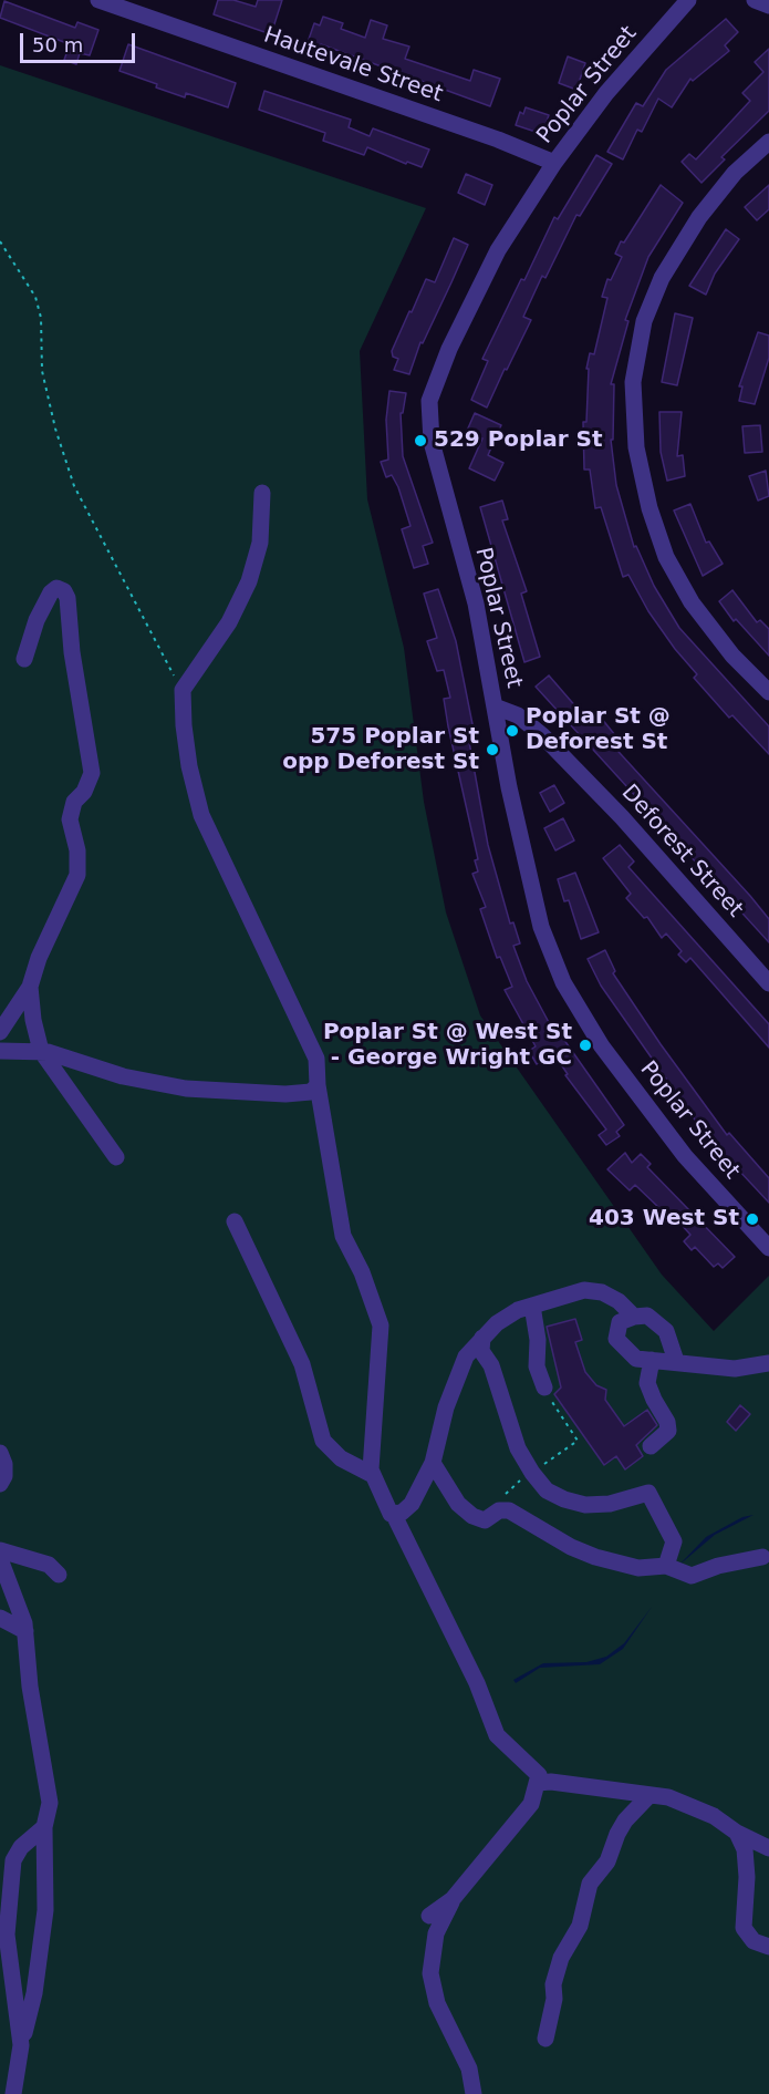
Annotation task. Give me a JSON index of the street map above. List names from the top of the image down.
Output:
{
  "streets": {
    "street": ["Hautevale Street", "Poplar Street", "Deforest Street"]
  },
  "crossings": [
    ["Hautevale Street", "Poplar Street"],
    ["Poplar Street", "Deforest Street"]
  ],
  "places": [
    "529 Poplar St",
    "Poplar St @ Deforest St",
    "575 Poplar St opp Deforest St",
    "Poplar St @ West St - George Wright GC",
    "403 West St"
  ],
  "scale_bar": "50 m"
}
